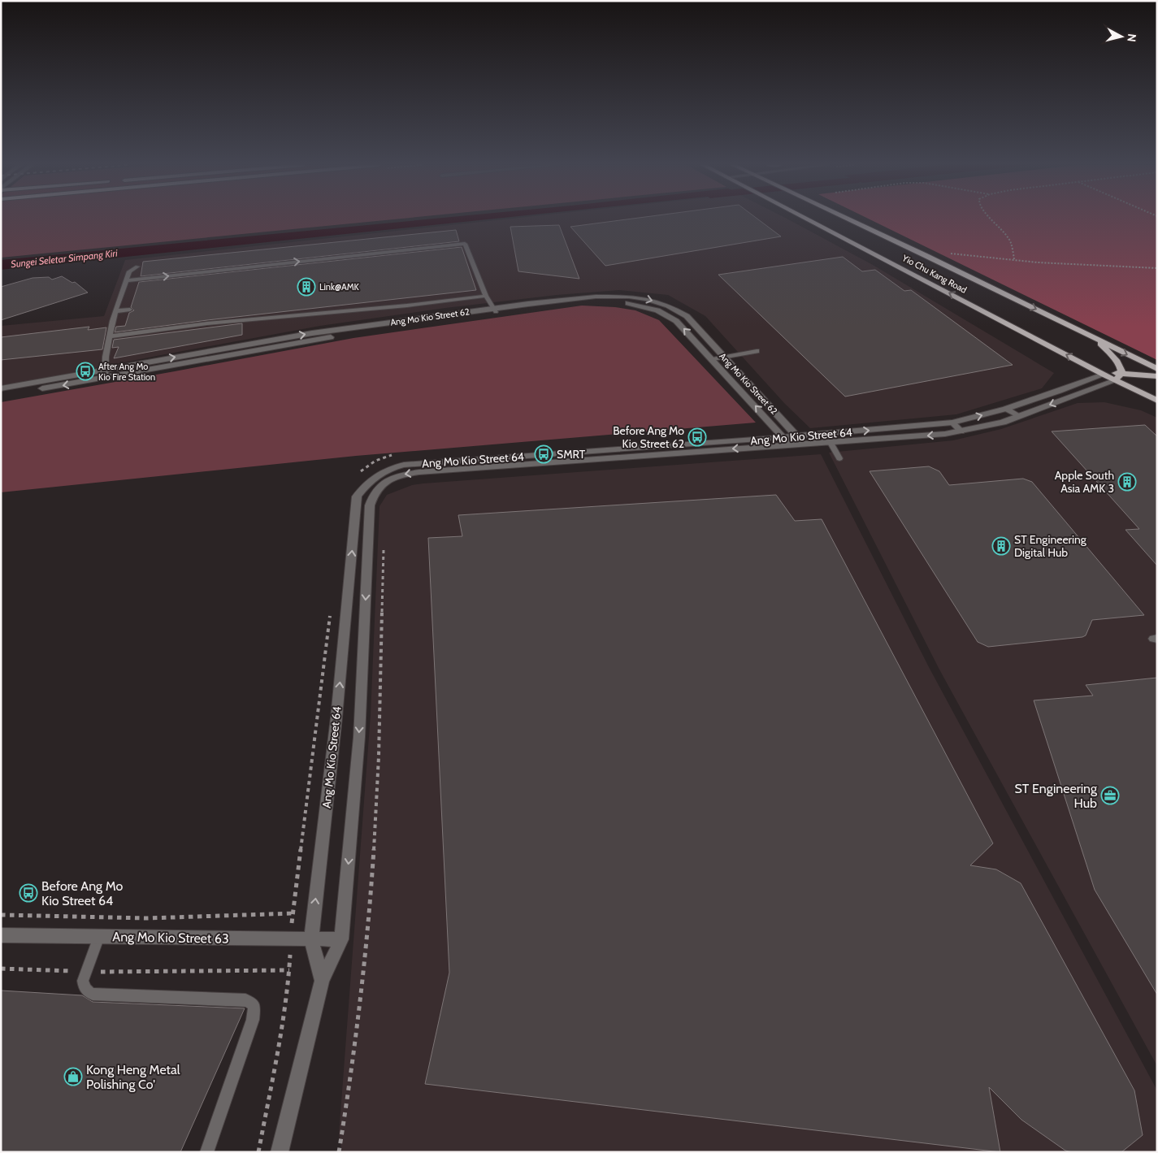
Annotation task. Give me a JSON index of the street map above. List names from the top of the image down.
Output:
{
  "streets": {
    "main road": ["Yio Chu Kang Road"],
    "street": ["Ang Mo Kio Street 62", "Ang Mo Kio Street 64", "Ang Mo Kio Street 63"]
  },
  "crossings": [
    ["Yio Chu Kang Road", "Ang Mo Kio Street 64"],
    ["Ang Mo Kio Street 62", "Ang Mo Kio Street 64"],
    ["Ang Mo Kio Street 64", "Ang Mo Kio Street 63"]
  ],
  "water": ["Sungei Seletar Simpang Kiri"],
  "places": {
    "building": ["Link@AMK", "Apple South Asia AMK 3", "ST Engineering Digital Hub"],
    "bus stop": [
      "After Ang Mo Kio Fire Station",
      "Before Ang Mo Kio Street 62",
      "SMRT",
      "Before Ang Mo Kio Street 64"
    ],
    "office": ["ST Engineering Hub"],
    "shop": ["Kong Heng Metal Polishing Co'"]
  },
  "north": "right"
}
